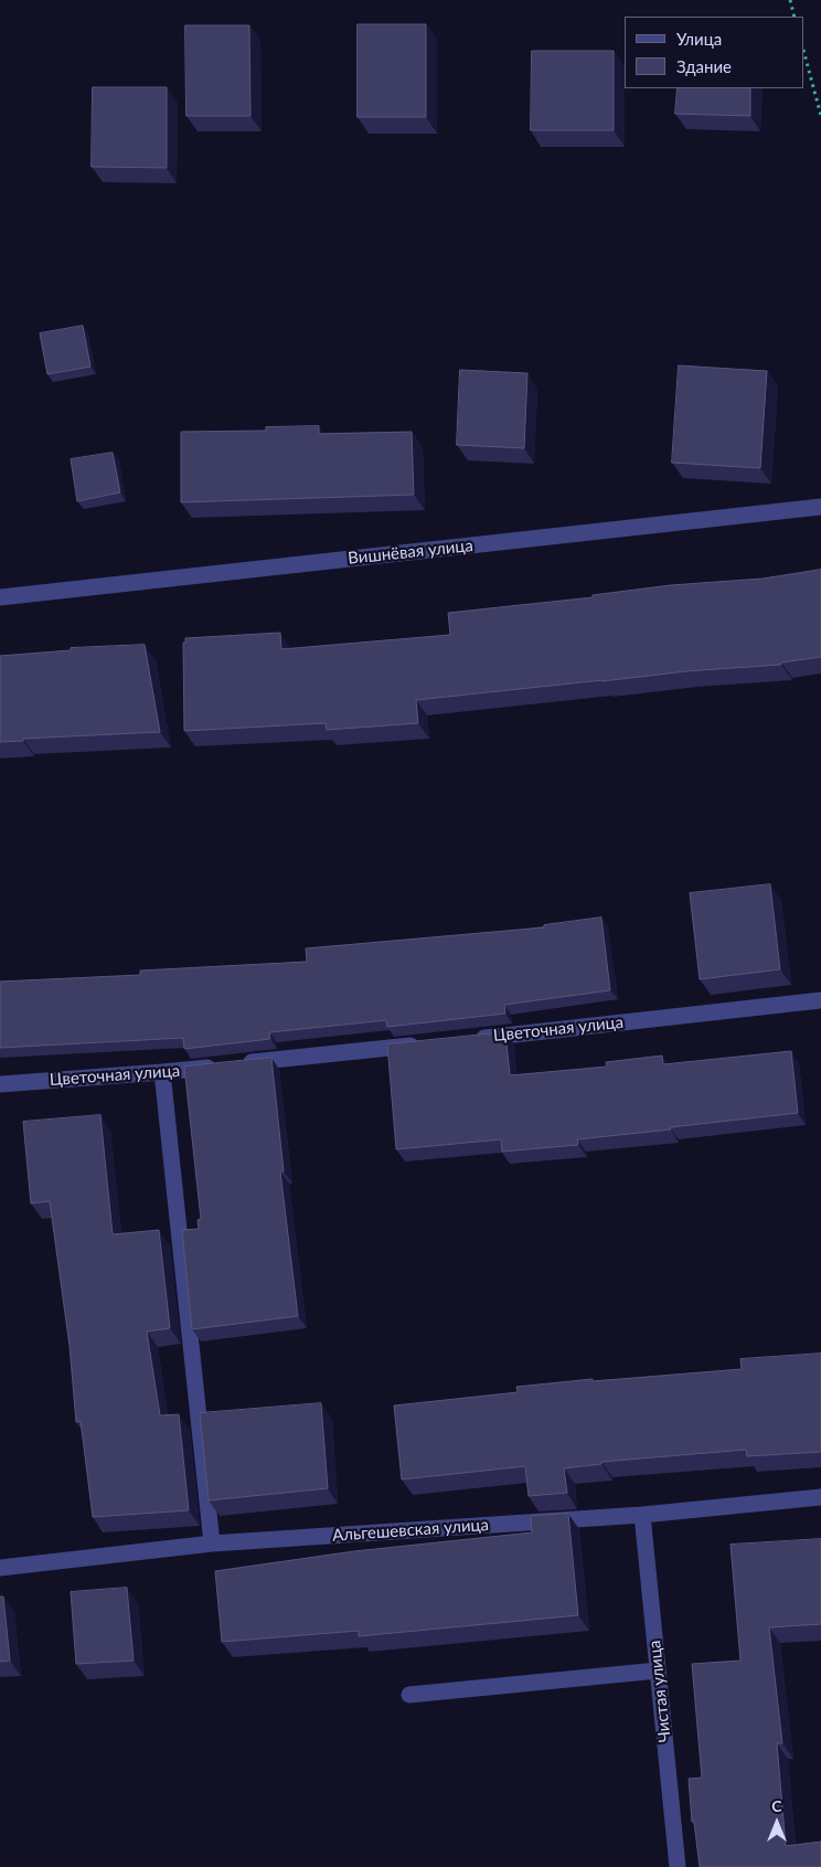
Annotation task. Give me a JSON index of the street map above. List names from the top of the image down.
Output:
{
  "streets": {
    "street": [
      "Вишнёвая улица",
      "Цветочная улица",
      "Альгешевская улица",
      "Чистая улица"
    ]
  },
  "crossings": [
    ["Альгешевская улица", "Чистая улица"]
  ],
  "legend": ["Улица", "Здание"],
  "north": "top"
}
